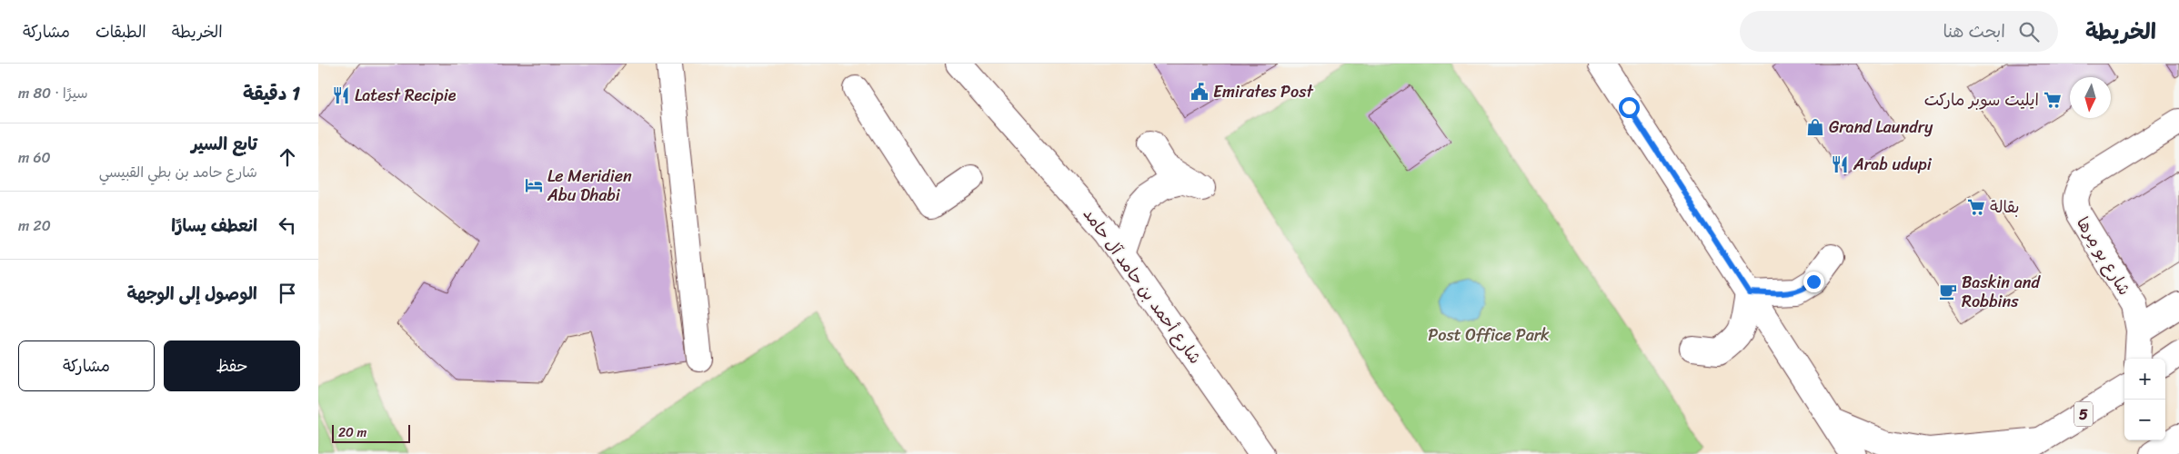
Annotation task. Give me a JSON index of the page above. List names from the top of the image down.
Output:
{
  "streets": {
    "main road": ["شارع بو مِرها", "شارع أحمد بن حامد آل حامد", "5"]
  },
  "parks": ["Post Office Park"],
  "places": {
    "public building": ["Emirates Post"],
    "restaurant": ["Latest Recipie", "Arab udupi"],
    "supermarket": ["ايليت سوبر ماركت", "بقالة"],
    "shop": ["Grand Laundry"],
    "hotel": ["Le Meridien Abu Dhabi"],
    "cafe": ["Baskin and Robbins"]
  },
  "scale_bar": "20 m",
  "north": "bottom",
  "page": {
    "header": "الخريطة",
    "search": "ابحث هنا",
    "nav": ["الخريطة", "الطبقات", "مشاركة"],
    "heading": ["1 دقيقة", "سيرًا · 80 m"],
    "list": [
      ["تابع السير", "شارع حامد بن بطي القبيسي", "60 m"],
      ["انعطف يسارًا", "20 m"],
      "الوصول إلى الوجهة"
    ],
    "buttons": ["حفظ", "مشاركة"],
    "map_buttons": ["+", "−"],
    "scale": "20 m"
  }
}
